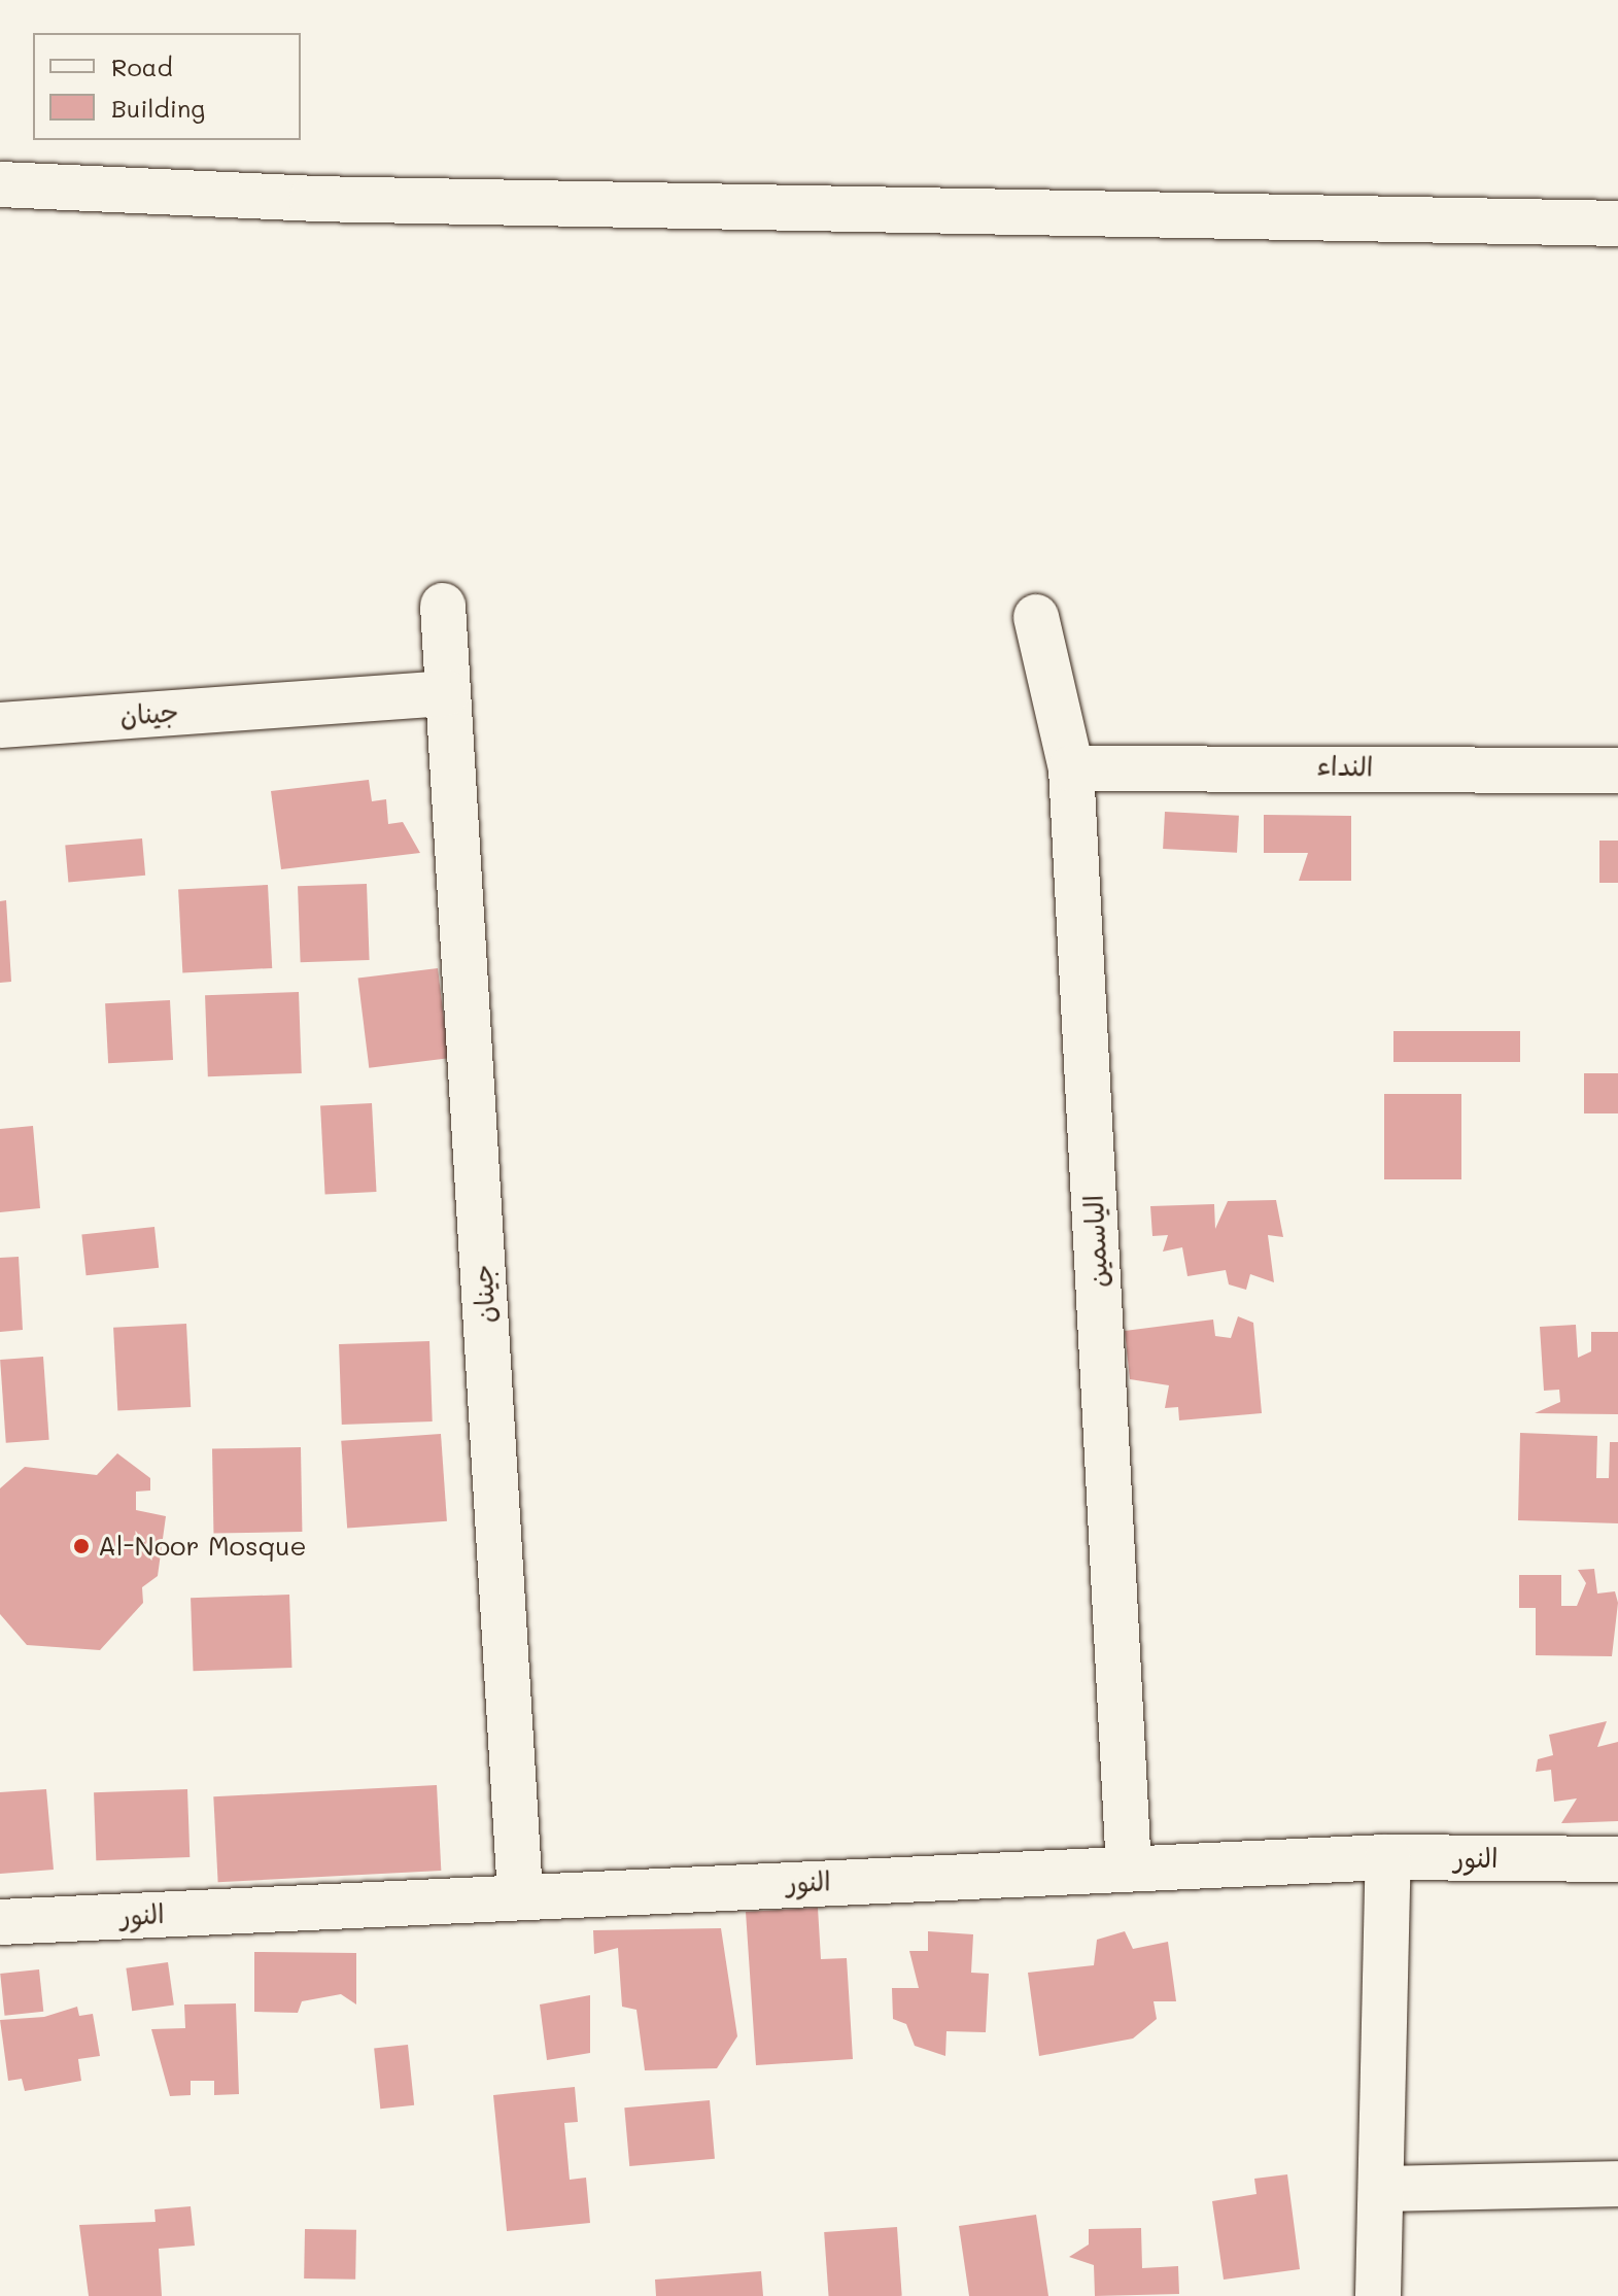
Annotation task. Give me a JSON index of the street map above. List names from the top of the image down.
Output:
{
  "streets": {
    "street": [
      "جينان",
      "النداء",
      "الياسمين",
      "النور"
    ]
  },
  "crossings": [
    ["جينان", "النور"],
    ["النداء", "الياسمين"],
    ["الياسمين", "النور"]
  ],
  "places": ["Al-Noor Mosque"],
  "legend": ["Road", "Building"]
}
